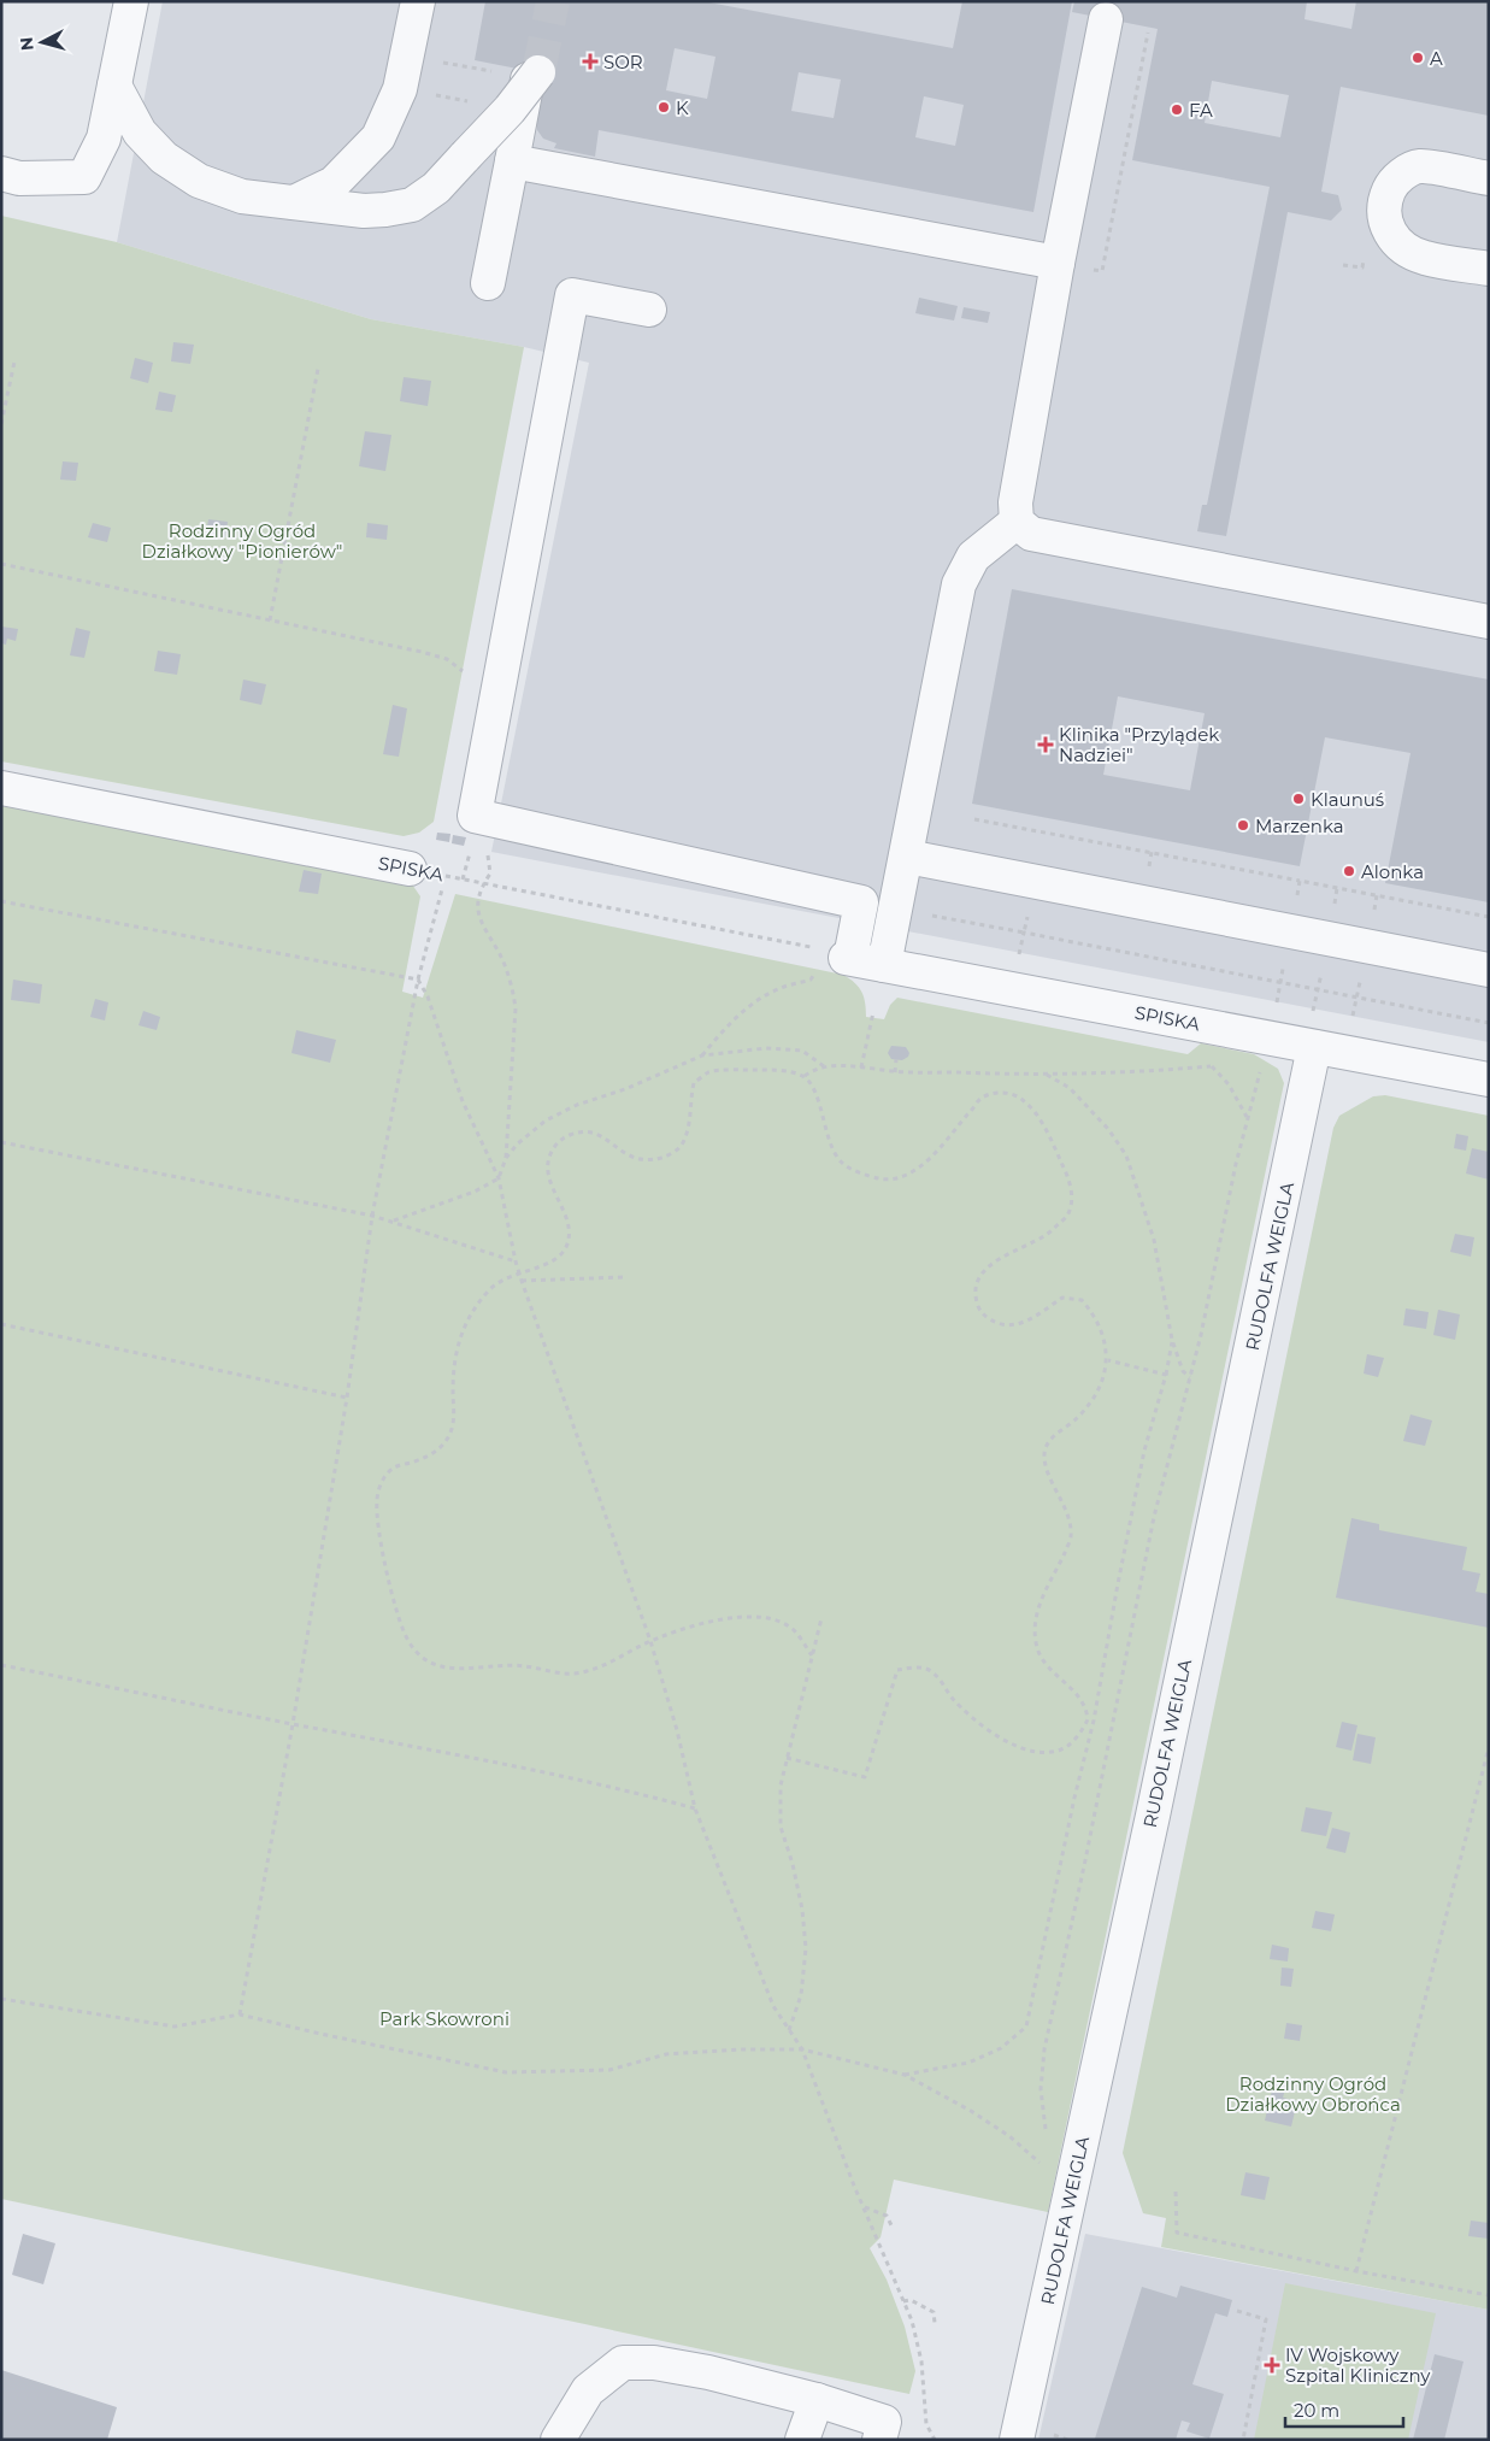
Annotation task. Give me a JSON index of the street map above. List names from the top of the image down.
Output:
{
  "streets": {
    "street": ["SPISKA", "RUDOLFA WEIGLA"]
  },
  "crossings": [
    ["SPISKA", "RUDOLFA WEIGLA"]
  ],
  "parks": ["Rodzinny Ogród Działkowy \"Pionierów\"", "Park Skowroni", "Rodzinny Ogród Działkowy Obrońca"],
  "places": {
    "other": [
      "A",
      "K",
      "FA",
      "Klaunuś",
      "Marzenka",
      "Alonka"
    ],
    "health": ["SOR", "Klinika \"Przylądek Nadziei\"", "IV Wojskowy Szpital Kliniczny"]
  },
  "scale_bar": "20 m",
  "north": "left"
}
